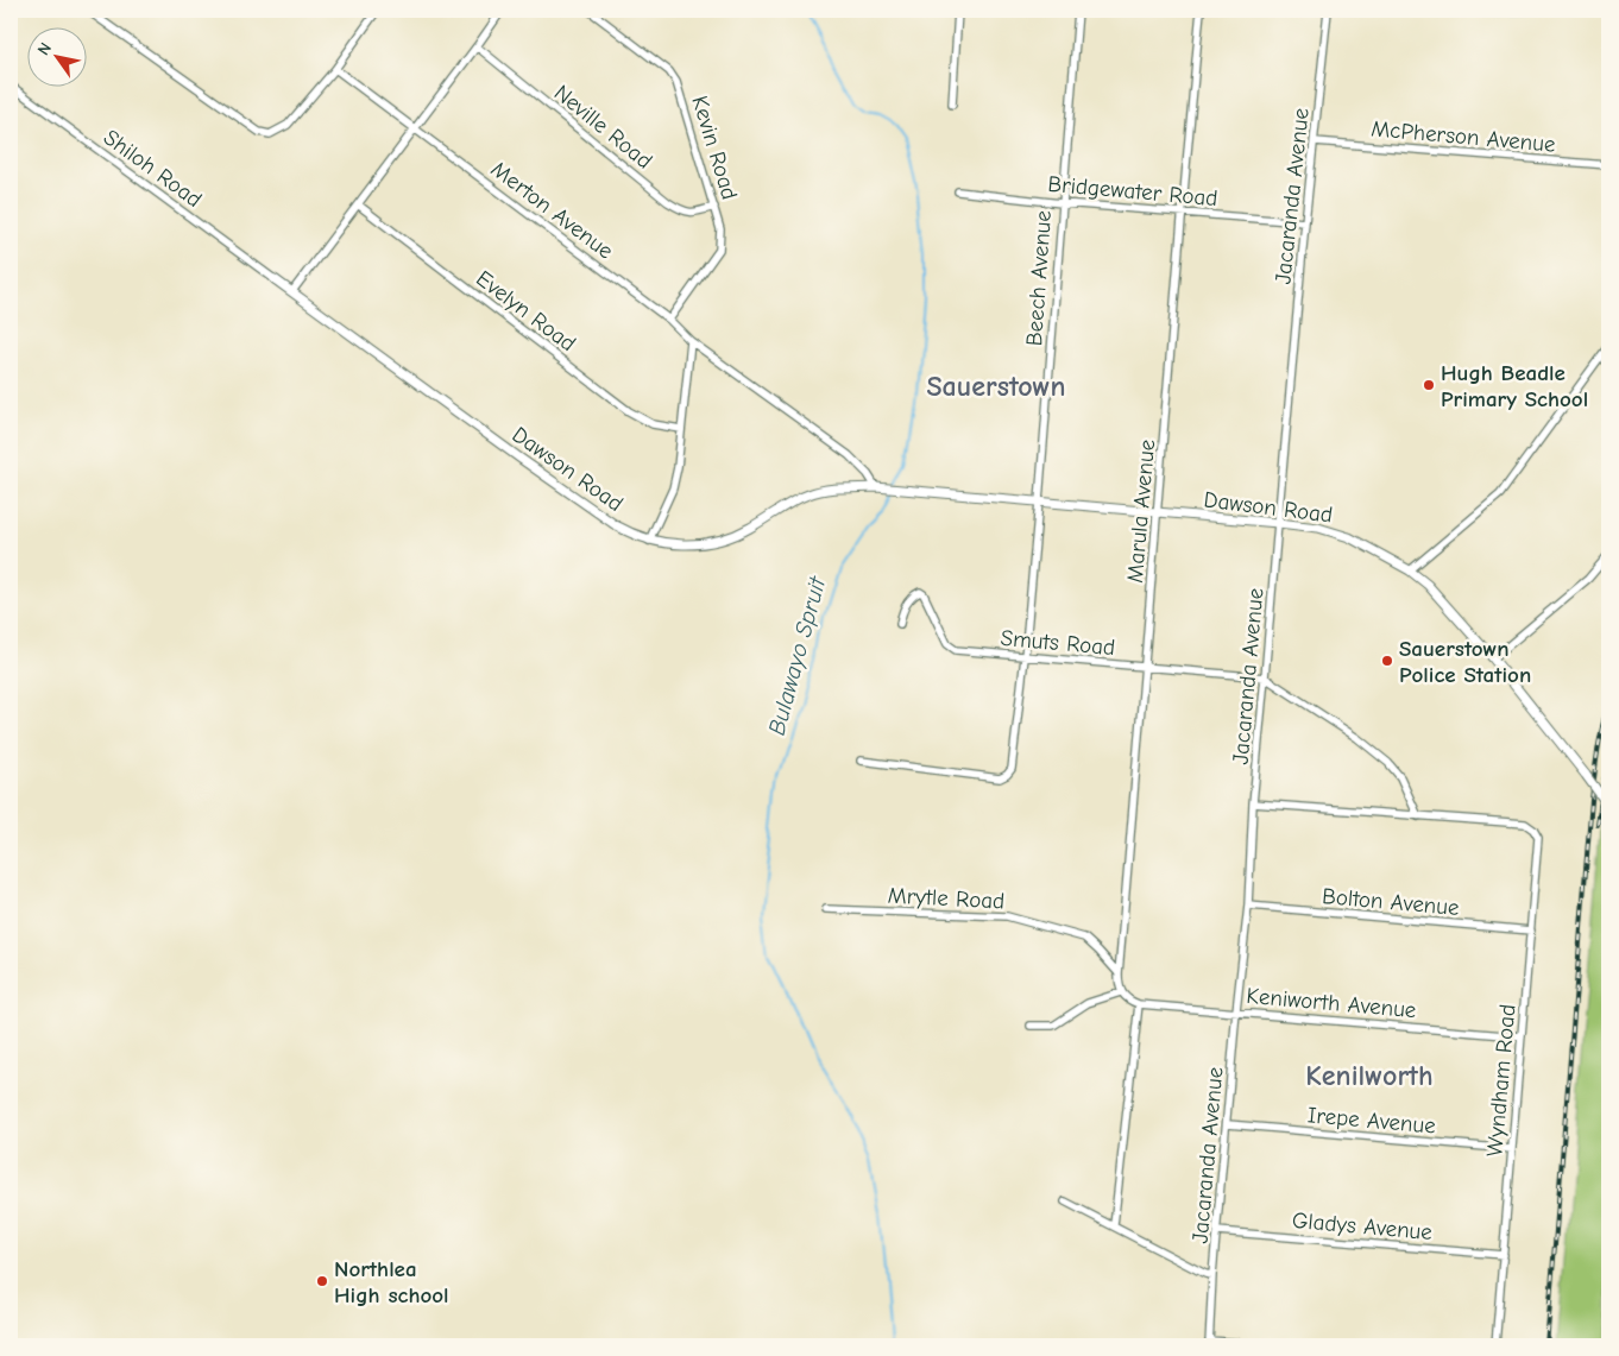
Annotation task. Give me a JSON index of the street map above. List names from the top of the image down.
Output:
{
  "streets": {
    "street": [
      "Neville Road",
      "McPherson Avenue",
      "Kevin Road",
      "Shiloh Road",
      "Bridgewater Road",
      "Jacaranda Avenue",
      "Merton Avenue",
      "Beech Avenue",
      "Evelyn Road",
      "Dawson Road",
      "Marula Avenue",
      "Smuts Road",
      "Mrytle Road",
      "Bolton Avenue",
      "Keniworth Avenue",
      "Wyndham Road",
      "Irepe Avenue",
      "Gladys Avenue"
    ]
  },
  "crossings": [
    ["Neville Road", "Kevin Road"],
    ["McPherson Avenue", "Jacaranda Avenue"],
    ["Kevin Road", "Merton Avenue"],
    ["Shiloh Road", "Dawson Road"],
    ["Bridgewater Road", "Jacaranda Avenue"],
    ["Bridgewater Road", "Beech Avenue"],
    ["Bridgewater Road", "Marula Avenue"],
    ["Jacaranda Avenue", "Dawson Road"],
    ["Jacaranda Avenue", "Smuts Road"],
    ["Jacaranda Avenue", "Bolton Avenue"],
    ["Jacaranda Avenue", "Keniworth Avenue"],
    ["Jacaranda Avenue", "Irepe Avenue"],
    ["Jacaranda Avenue", "Gladys Avenue"],
    ["Merton Avenue", "Dawson Road"],
    ["Beech Avenue", "Dawson Road"],
    ["Beech Avenue", "Smuts Road"],
    ["Dawson Road", "Marula Avenue"],
    ["Marula Avenue", "Smuts Road"],
    ["Marula Avenue", "Mrytle Road"],
    ["Bolton Avenue", "Wyndham Road"],
    ["Keniworth Avenue", "Wyndham Road"],
    ["Wyndham Road", "Irepe Avenue"],
    ["Wyndham Road", "Gladys Avenue"]
  ],
  "districts": ["Sauerstown", "Kenilworth"],
  "water": ["Bulawayo Spruit"],
  "places": ["Hugh Beadle Primary School", "Sauerstown Police Station", "Northlea High school"],
  "north": "top left"
}
